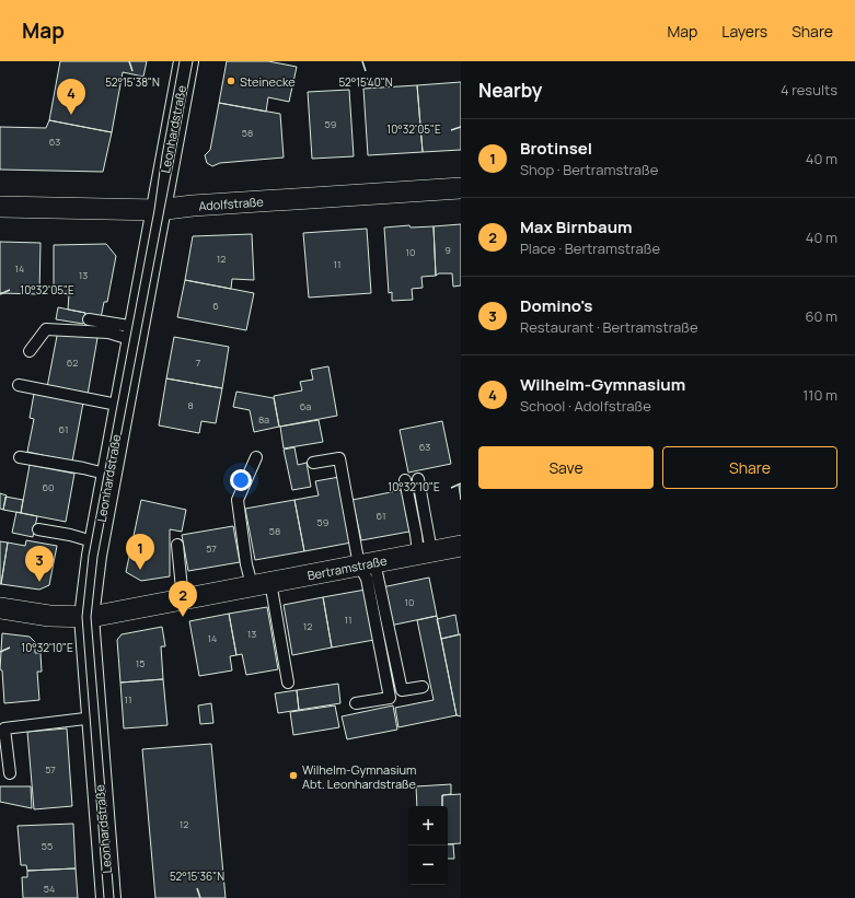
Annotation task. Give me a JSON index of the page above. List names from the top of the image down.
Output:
{
  "streets": {
    "street": ["Leonhardstraße", "Adolfstraße", "Bertramstraße"]
  },
  "crossings": [
    ["Leonhardstraße", "Adolfstraße"],
    ["Leonhardstraße", "Bertramstraße"]
  ],
  "places": ["Steinecke", "Wilhelm-Gymnasium Abt. Leonhardstraße"],
  "house_numbers": [
    "59",
    "58",
    "63",
    "9",
    "10",
    "12",
    "11",
    "14",
    "13",
    "6",
    "62",
    "7",
    "8",
    "6a",
    "8a",
    "61",
    "63",
    "60",
    "61",
    "59",
    "58",
    "57",
    "10",
    "11",
    "12",
    "13",
    "14",
    "15",
    "11",
    "57",
    "12",
    "55",
    "54"
  ],
  "page": {
    "header": "Map",
    "nav": ["Map", "Layers", "Share"],
    "heading": ["Nearby", "4 results"],
    "pins": [
      "4",
      "1",
      "3",
      "2"
    ],
    "list": [
      {
        "mark": "1",
        "name": "Brotinsel",
        "note": "Shop · Bertramstraße",
        "value": "40 m"
      },
      {
        "mark": "2",
        "name": "Max Birnbaum",
        "note": "Place · Bertramstraße",
        "value": "40 m"
      },
      {
        "mark": "3",
        "name": "Domino's",
        "note": "Restaurant · Bertramstraße",
        "value": "60 m"
      },
      {
        "mark": "4",
        "name": "Wilhelm-Gymnasium",
        "note": "School · Adolfstraße",
        "value": "110 m"
      }
    ],
    "buttons": ["Save", "Share"],
    "map_buttons": ["+", "−"]
  },
  "coordinates": [
    "52°15'40\"N",
    "52°15'38\"N",
    "10°32'05\"E",
    "10°32'10\"E",
    "52°15'36\"N"
  ]
}
